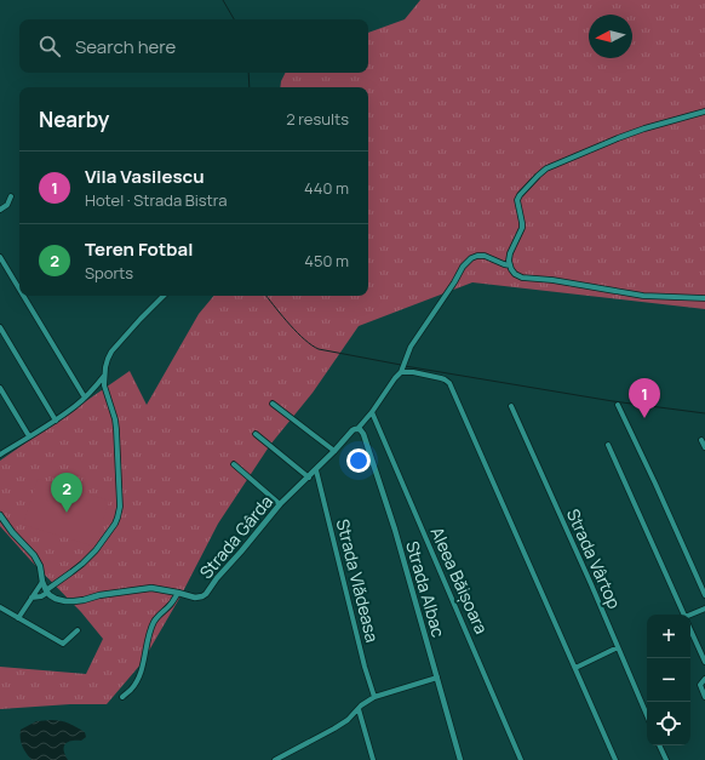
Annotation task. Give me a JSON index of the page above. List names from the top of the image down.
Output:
{
  "streets": {
    "street": [
      "Strada Gârda",
      "Strada Vârtop",
      "Strada Vlădeasa",
      "Aleea Băișoara",
      "Strada Albac"
    ]
  },
  "crossings": [
    ["Strada Gârda", "Strada Vlădeasa"],
    ["Strada Gârda", "Aleea Băișoara"],
    ["Strada Gârda", "Strada Albac"]
  ],
  "north": "left",
  "page": {
    "search": "Search here",
    "heading": ["Nearby", "2 results"],
    "list": [
      {
        "mark": "1",
        "name": "Vila Vasilescu",
        "note": "Hotel · Strada Bistra",
        "value": "440 m"
      },
      {
        "mark": "2",
        "name": "Teren Fotbal",
        "note": "Sports",
        "value": "450 m"
      }
    ],
    "pins": ["1", "2"],
    "map_buttons": ["+", "−"]
  }
}
